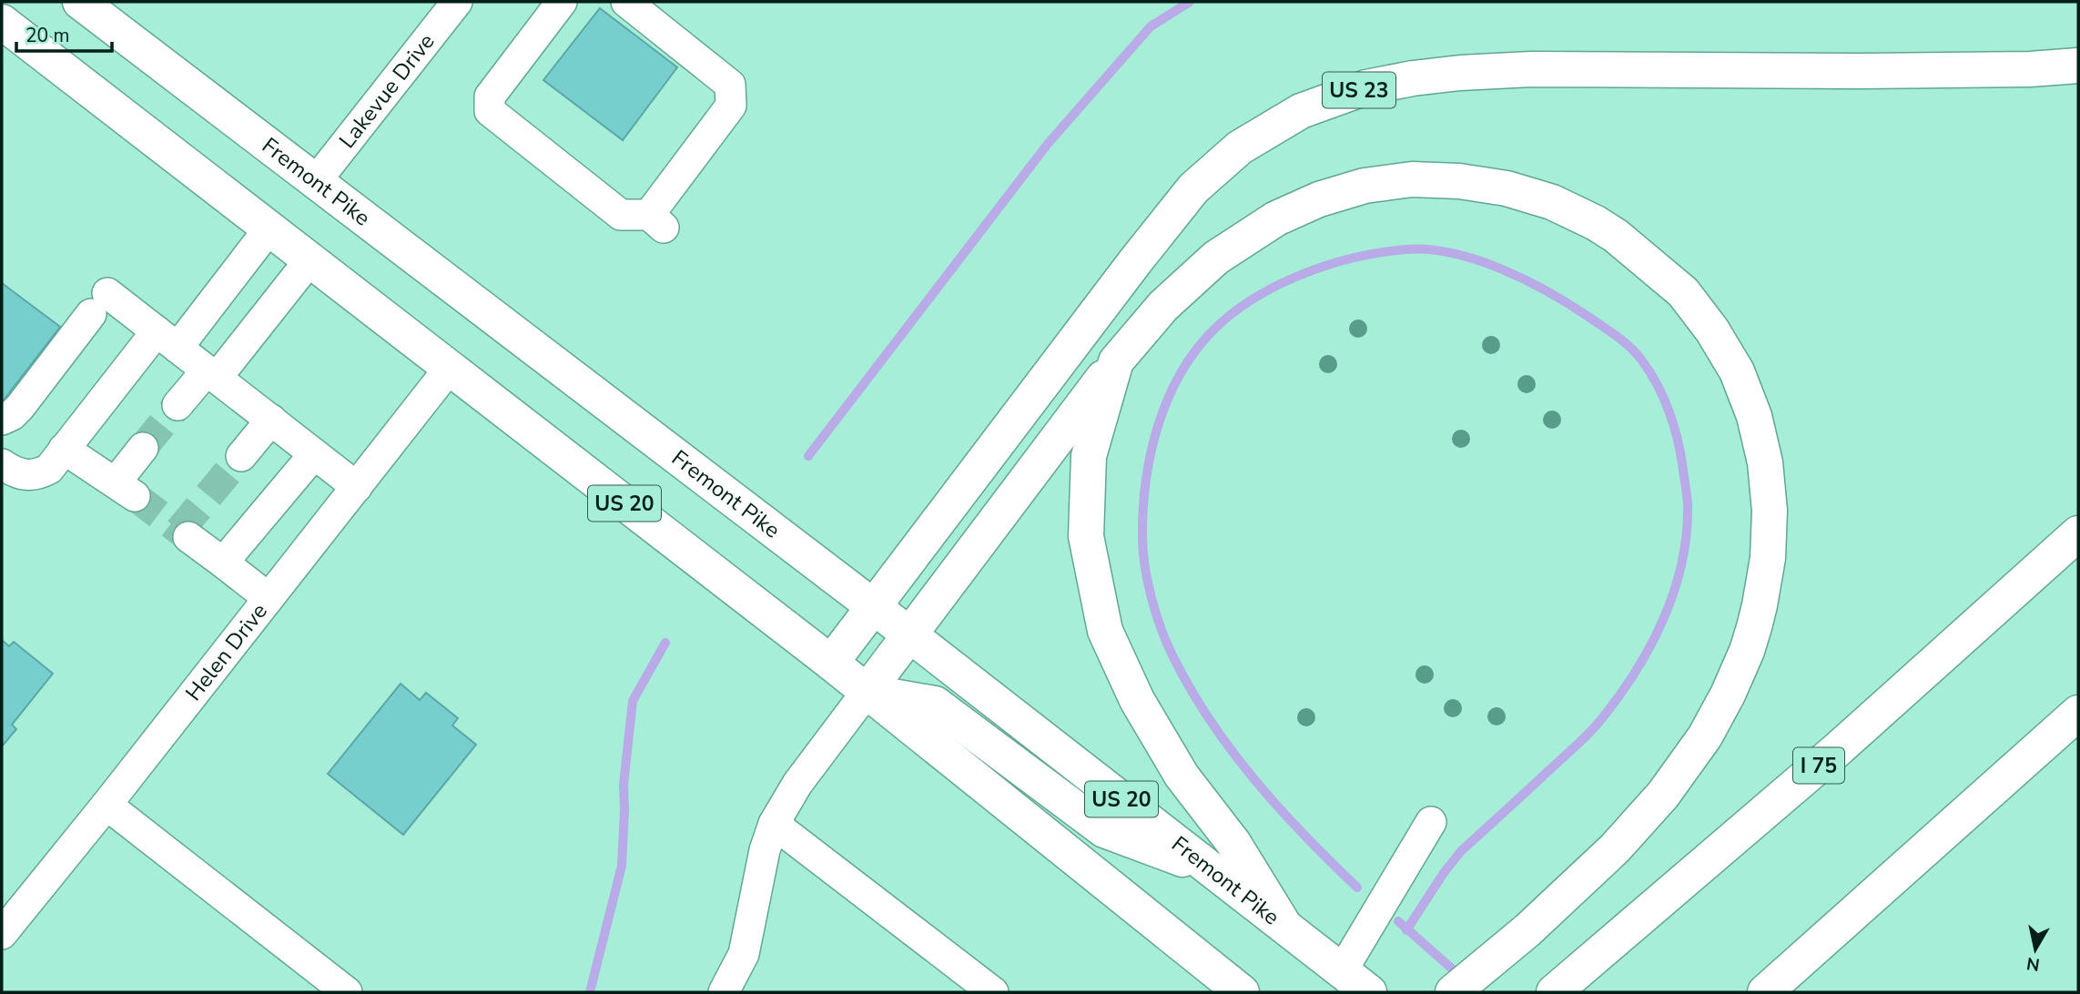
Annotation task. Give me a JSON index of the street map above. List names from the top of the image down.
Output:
{
  "streets": {
    "highway": [
      "US 23",
      "Fremont Pike",
      "US 20",
      "I 75"
    ],
    "street": ["Lakevue Drive", "Helen Drive"]
  },
  "crossings": [
    ["US 23", "Fremont Pike"],
    ["Lakevue Drive", "Fremont Pike"],
    ["US 20", "Helen Drive"]
  ],
  "scale_bar": "20 m",
  "north": "bottom"
}
